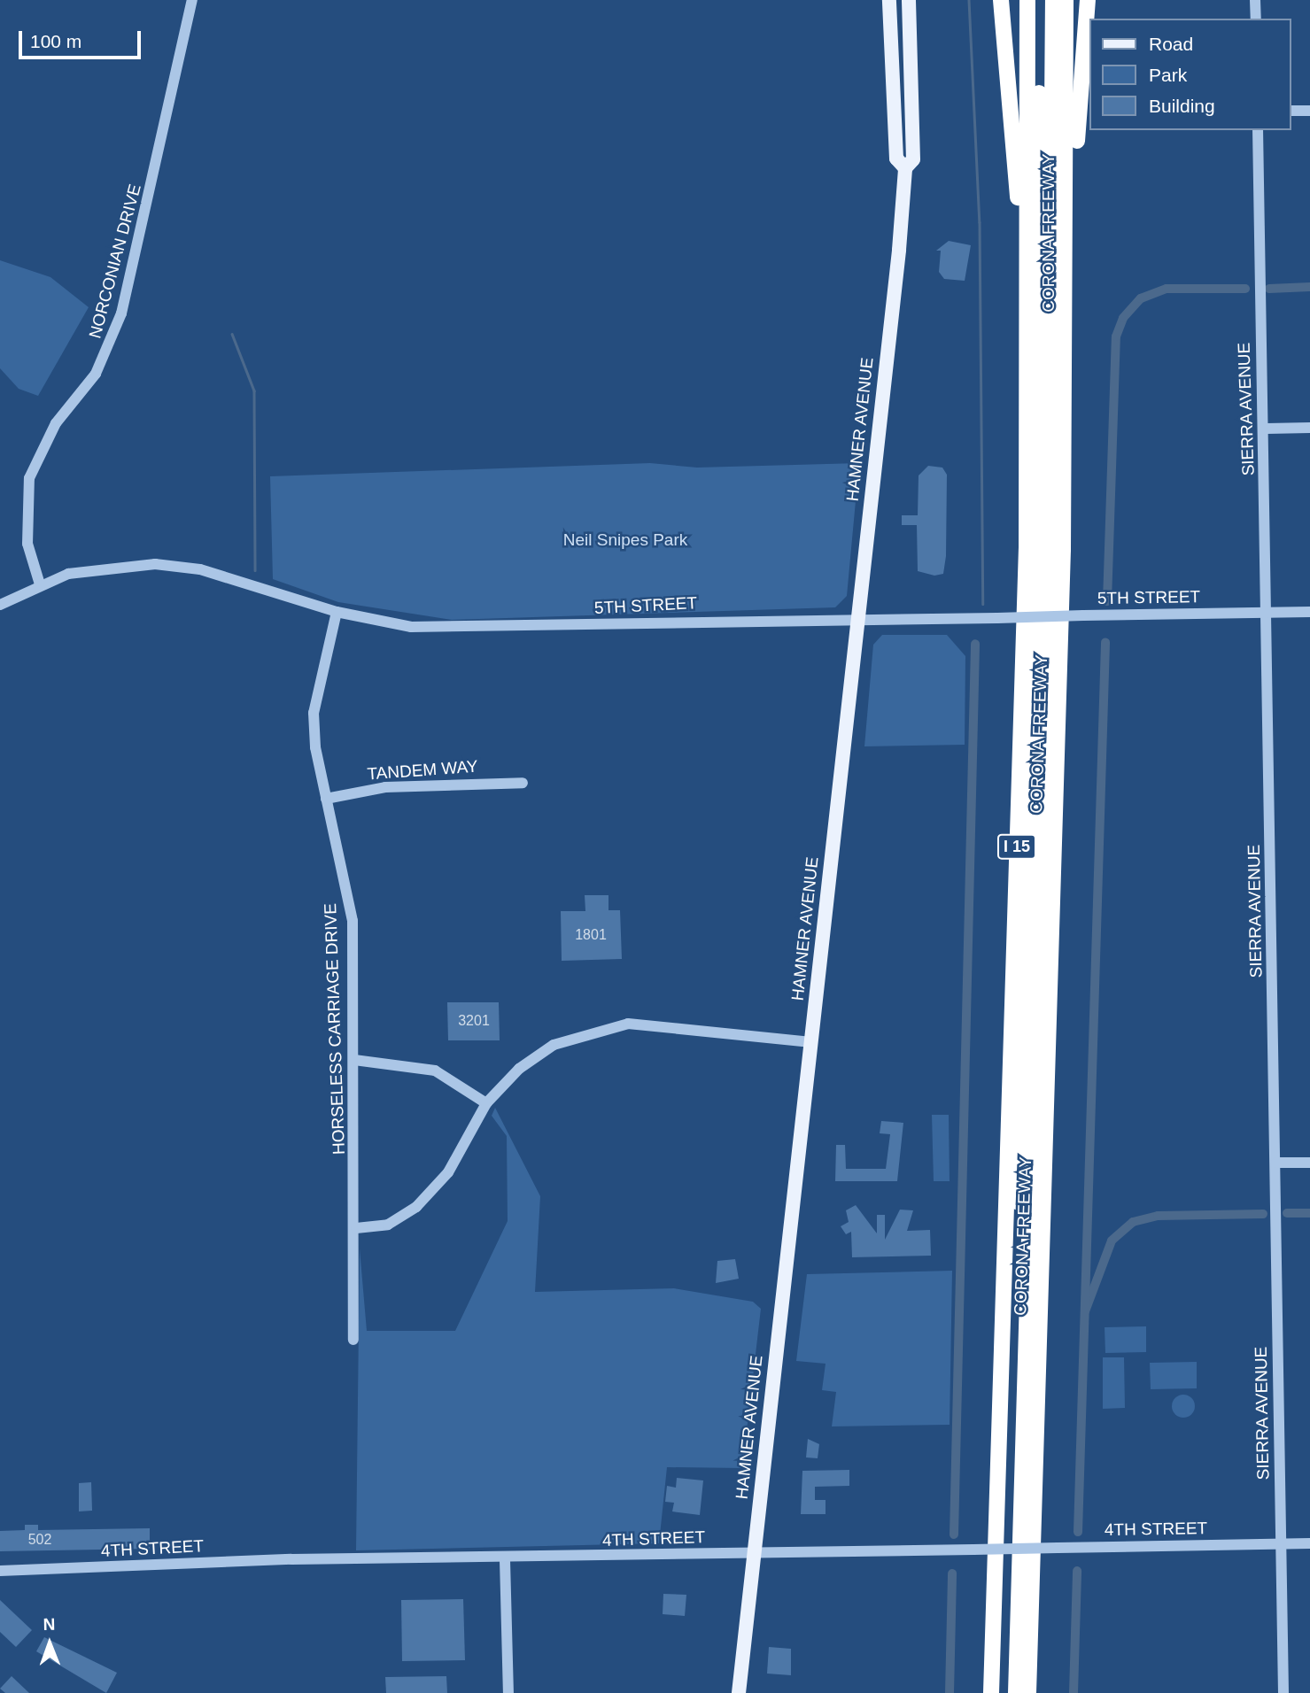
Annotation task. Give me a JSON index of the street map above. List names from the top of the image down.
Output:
{
  "streets": {
    "highway": ["CORONA FREEWAY", "I 15"],
    "main road": ["HAMNER AVENUE"],
    "street": [
      "NORCONIAN DRIVE",
      "SIERRA AVENUE",
      "5TH STREET",
      "TANDEM WAY",
      "HORSELESS CARRIAGE DRIVE",
      "4TH STREET"
    ]
  },
  "crossings": [
    ["CORONA FREEWAY", "I 15"],
    ["NORCONIAN DRIVE", "5TH STREET"],
    ["SIERRA AVENUE", "5TH STREET"],
    ["SIERRA AVENUE", "4TH STREET"],
    ["HAMNER AVENUE", "5TH STREET"],
    ["HAMNER AVENUE", "4TH STREET"],
    ["5TH STREET", "HORSELESS CARRIAGE DRIVE"],
    ["TANDEM WAY", "HORSELESS CARRIAGE DRIVE"]
  ],
  "parks": ["Neil Snipes Park"],
  "house_numbers": ["1801", "3201", "502"],
  "legend": ["Road", "Park", "Building"],
  "scale_bar": "100 m",
  "north": "top"
}
